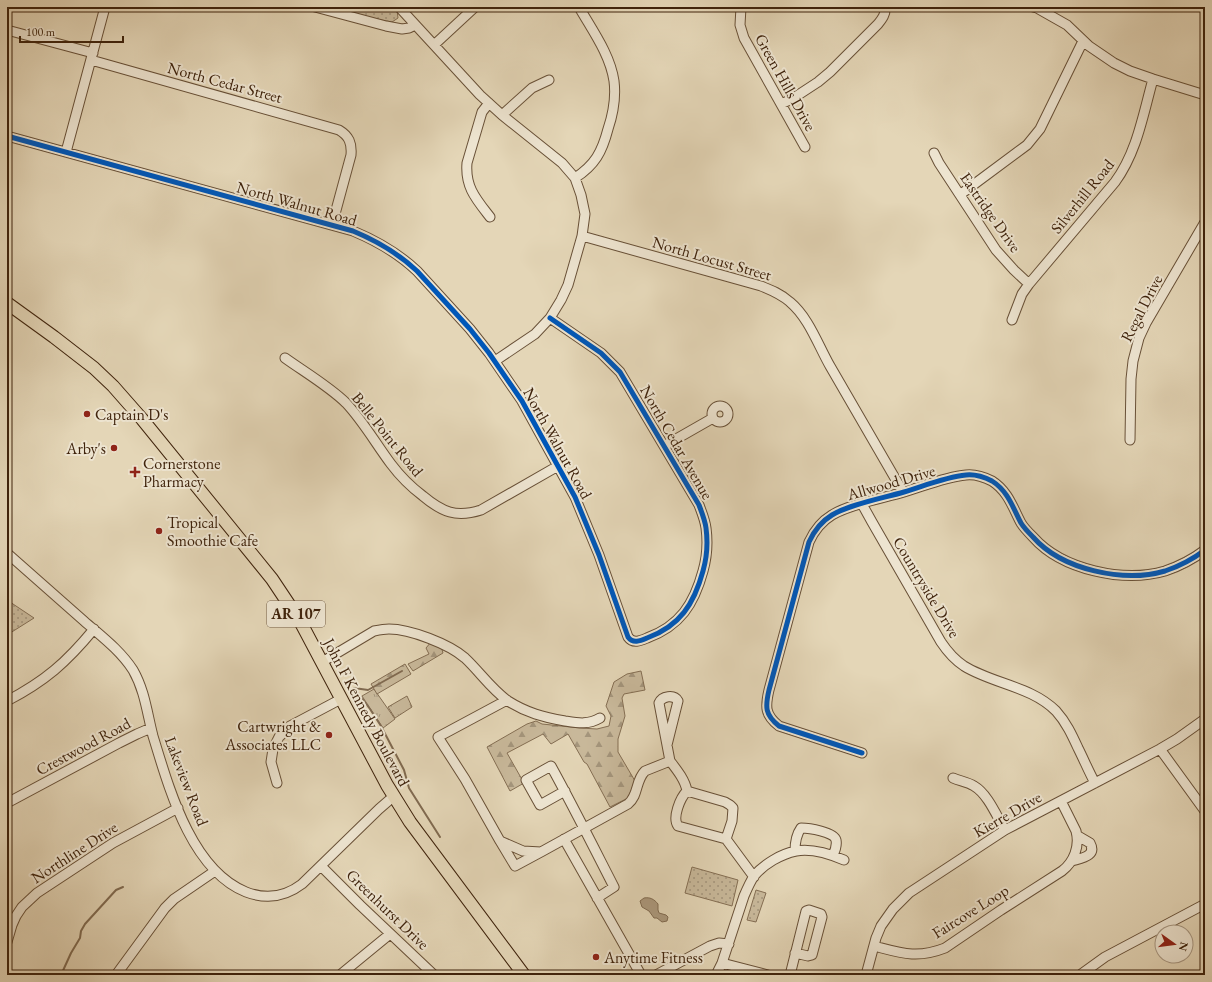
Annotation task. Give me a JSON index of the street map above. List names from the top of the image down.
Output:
{
  "streets": {
    "main road": ["AR 107", "John F Kennedy Boulevard"],
    "street": [
      "North Cedar Street",
      "Green Hills Drive",
      "Silverhill Road",
      "North Walnut Road",
      "Eastridge Drive",
      "North Locust Street",
      "Regal Drive",
      "Belle Point Road",
      "North Cedar Avenue",
      "Allwood Drive",
      "Countryside Drive",
      "Crestwood Road",
      "Lakeview Road",
      "Kierre Drive",
      "Northline Drive",
      "Greenhurst Drive",
      "Faircove Loop"
    ]
  },
  "crossings": [
    ["North Cedar Street", "North Walnut Road"],
    ["Silverhill Road", "Eastridge Drive"],
    ["North Walnut Road", "Belle Point Road"],
    ["North Walnut Road", "North Cedar Avenue"],
    ["North Locust Street", "Allwood Drive"],
    ["Allwood Drive", "Countryside Drive"],
    ["Countryside Drive", "Kierre Drive"],
    ["John F Kennedy Boulevard", "Lakeview Road"],
    ["Crestwood Road", "Lakeview Road"],
    ["Lakeview Road", "Northline Drive"],
    ["Lakeview Road", "Greenhurst Drive"],
    ["Kierre Drive", "Faircove Loop"]
  ],
  "places": {
    "other": [
      "Captain D's",
      "Arby's",
      "Tropical Smoothie Cafe",
      "Cartwright & Associates LLC",
      "Anytime Fitness"
    ],
    "health": ["Cornerstone Pharmacy"]
  },
  "scale_bar": "100 m",
  "north": "right"
}
